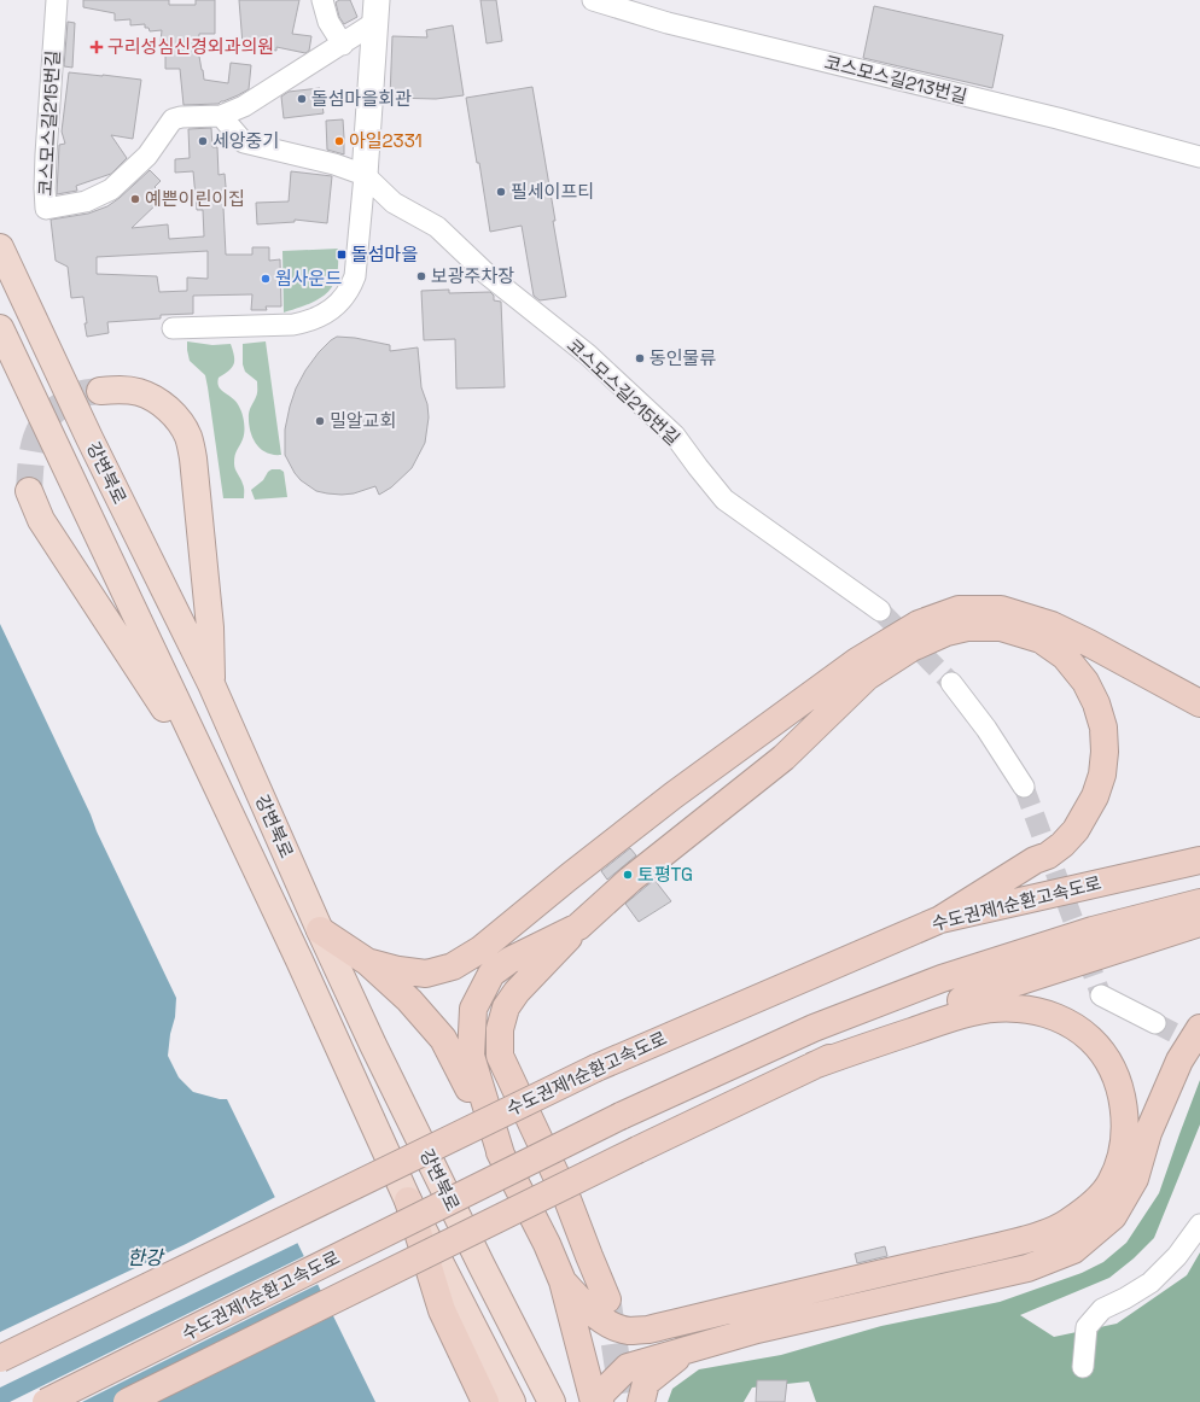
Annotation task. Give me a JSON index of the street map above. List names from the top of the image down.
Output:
{
  "streets": {
    "highway": ["강변북로", "수도권제1순환고속도로"],
    "street": ["코스모스길213번길", "코스모스길215번길"]
  },
  "water": ["한강"],
  "places": {
    "health": ["구리성심신경외과의원"],
    "other": [
      "돌섬마을회관",
      "세앙중기",
      "아일2331",
      "필세이프티",
      "예쁜이린이집",
      "보광주차장",
      "웜사운드",
      "동인물류",
      "밀알교회",
      "토평TG"
    ],
    "transit": ["돌섬마을"]
  }
}
